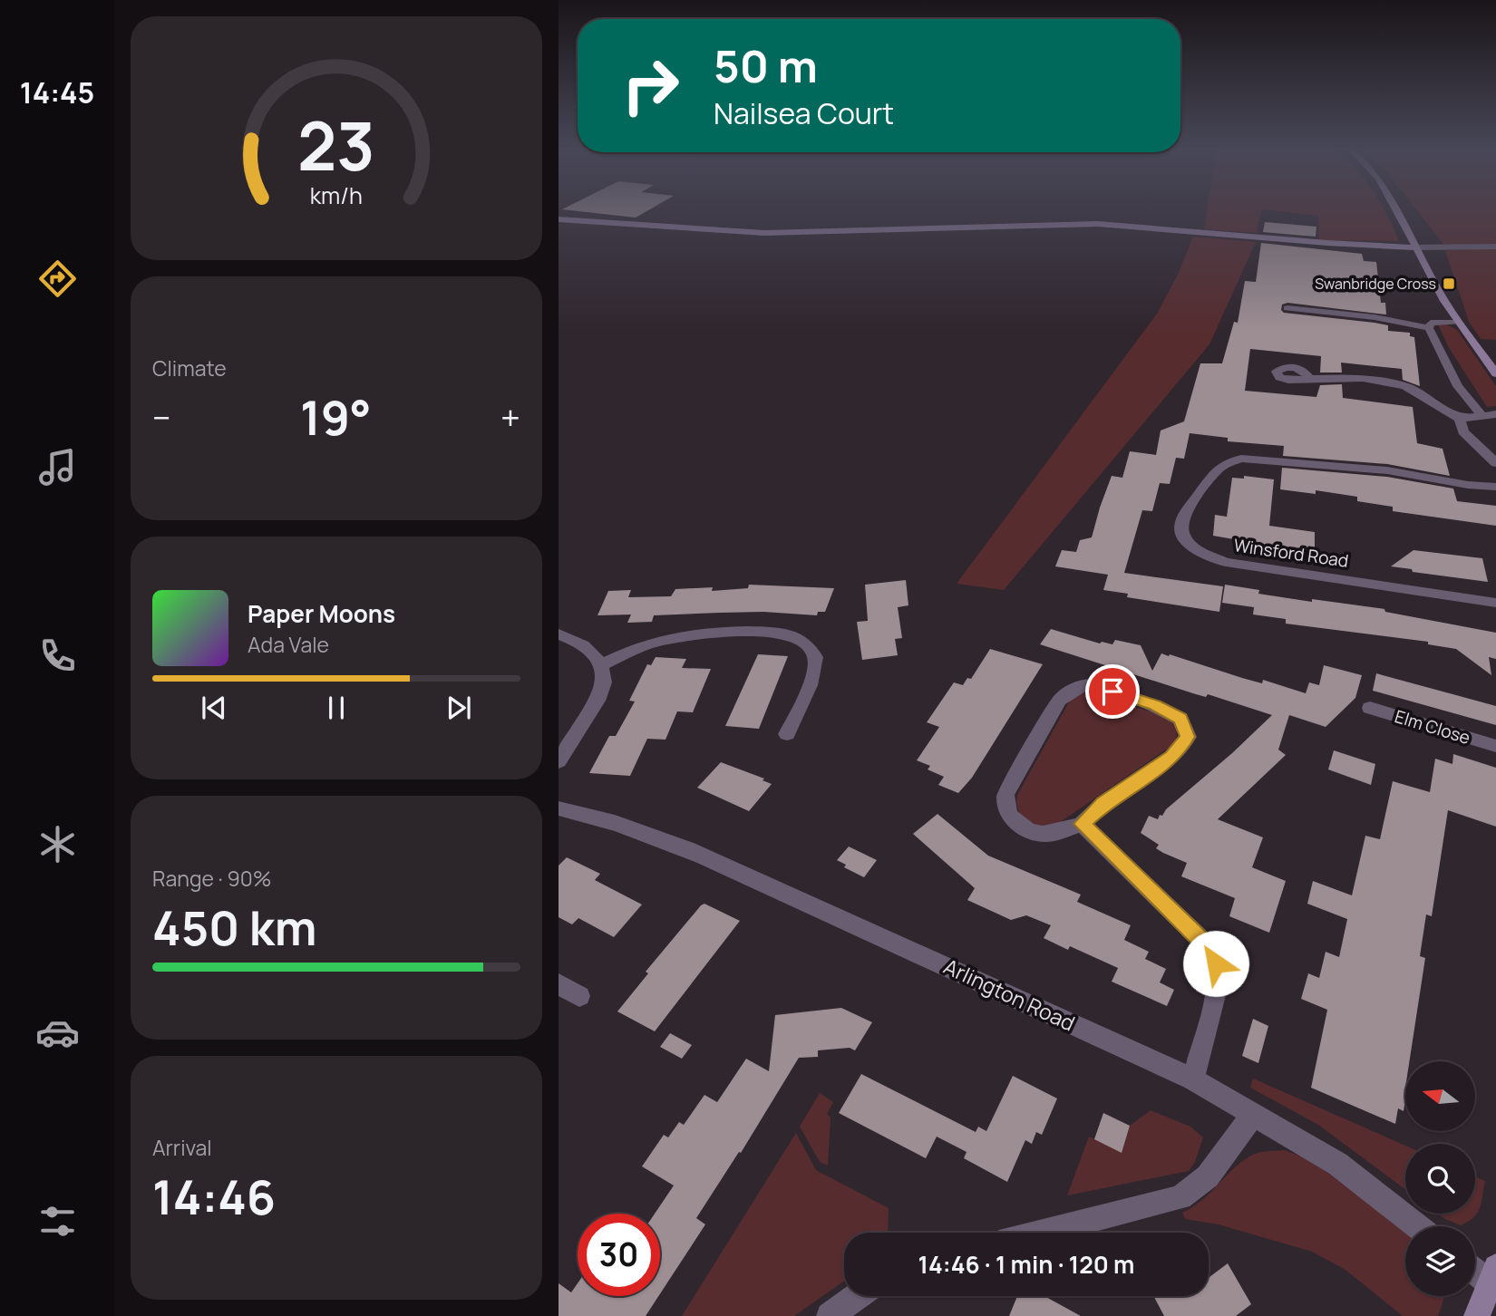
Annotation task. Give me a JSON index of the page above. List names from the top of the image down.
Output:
{
  "streets": {
    "street": ["Winsford Road", "Elm Close", "Arlington Road"]
  },
  "places": {
    "transit": ["Swanbridge Cross"]
  },
  "north": "left",
  "page": {
    "tabs": "14:45",
    "turn": ["50 m", "Nailsea Court"],
    "tile": [
      "Climate",
      ["Range · 90%", "450 km"],
      ["Arrival", "14:46"]
    ],
    "heat": ["−", "19°", "+"],
    "song": ["Paper Moons", "Ada Vale"],
    "limit": "30",
    "trip": "14:46 · 1 min · 120 m",
    "gauge": ["23", "km/h"]
  }
}
